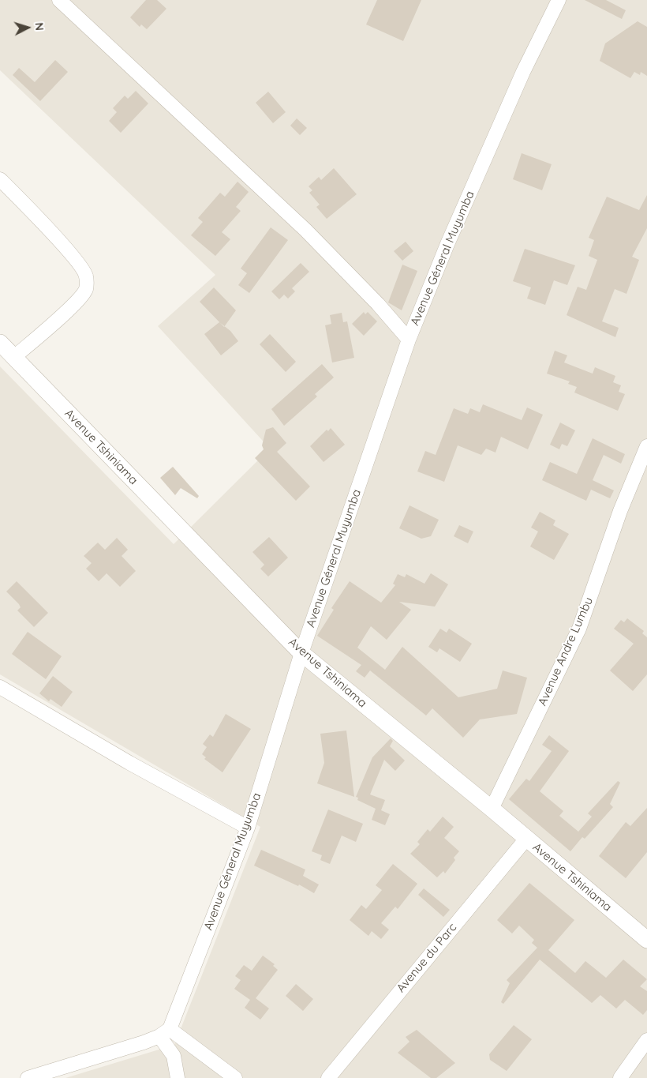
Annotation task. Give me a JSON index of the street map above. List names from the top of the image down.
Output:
{
  "streets": {
    "street": [
      "Avenue Géneral Muyumba",
      "Avenue Tshiniama",
      "Avenue Andre Lumbu",
      "Avenue du Parc"
    ]
  },
  "crossings": [
    ["Avenue Géneral Muyumba", "Avenue Tshiniama"],
    ["Avenue Tshiniama", "Avenue Andre Lumbu"],
    ["Avenue Tshiniama", "Avenue du Parc"]
  ],
  "north": "right"
}
